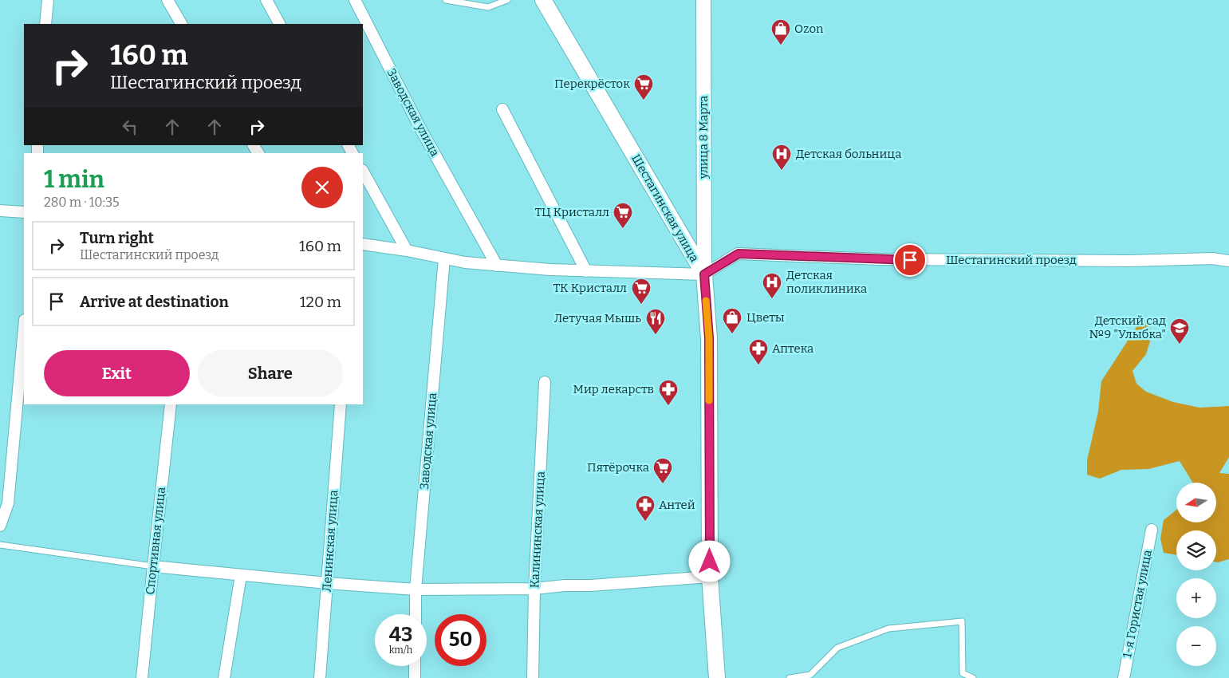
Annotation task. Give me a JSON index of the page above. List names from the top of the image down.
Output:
{
  "streets": {
    "main road": ["Шестагинская улица"],
    "street": [
      "Заводская улица",
      "улица 8 Марта",
      "Шестагинский проезд",
      "Калининская улица",
      "Спортивная улица",
      "Ленинская улица",
      "1-я Гористая улица"
    ]
  },
  "crossings": [
    ["улица 8 Марта", "Шестагинская улица"],
    ["улица 8 Марта", "Шестагинский проезд"],
    ["Шестагинская улица", "Шестагинский проезд"]
  ],
  "places": {
    "shop": ["Ozon", "Цветы"],
    "supermarket": [
      "Перекрёсток",
      "ТЦ Кристалл",
      "ТК Кристалл",
      "Пятёрочка"
    ],
    "hospital": ["Детская больница", "Детская поликлиника"],
    "restaurant": ["Летучая Мышь"],
    "school or university": ["Детский сад №9 \"Улыбка\""],
    "pharmacy": ["Аптека", "Мир лекарств", "Антей"]
  },
  "north": "left",
  "page": {
    "turn": ["160 m", "Шестагинский проезд"],
    "heading": ["1 min", "280 m · 10:35"],
    "list": [
      {
        "name": "Turn right",
        "note": "Шестагинский проезд",
        "value": "160 m"
      },
      {
        "name": "Arrive at destination",
        "value": "120 m"
      }
    ],
    "buttons": ["Exit", "Share"],
    "map_buttons": ["+", "−"],
    "speed": "43 km/h",
    "limit": "50"
  }
}
